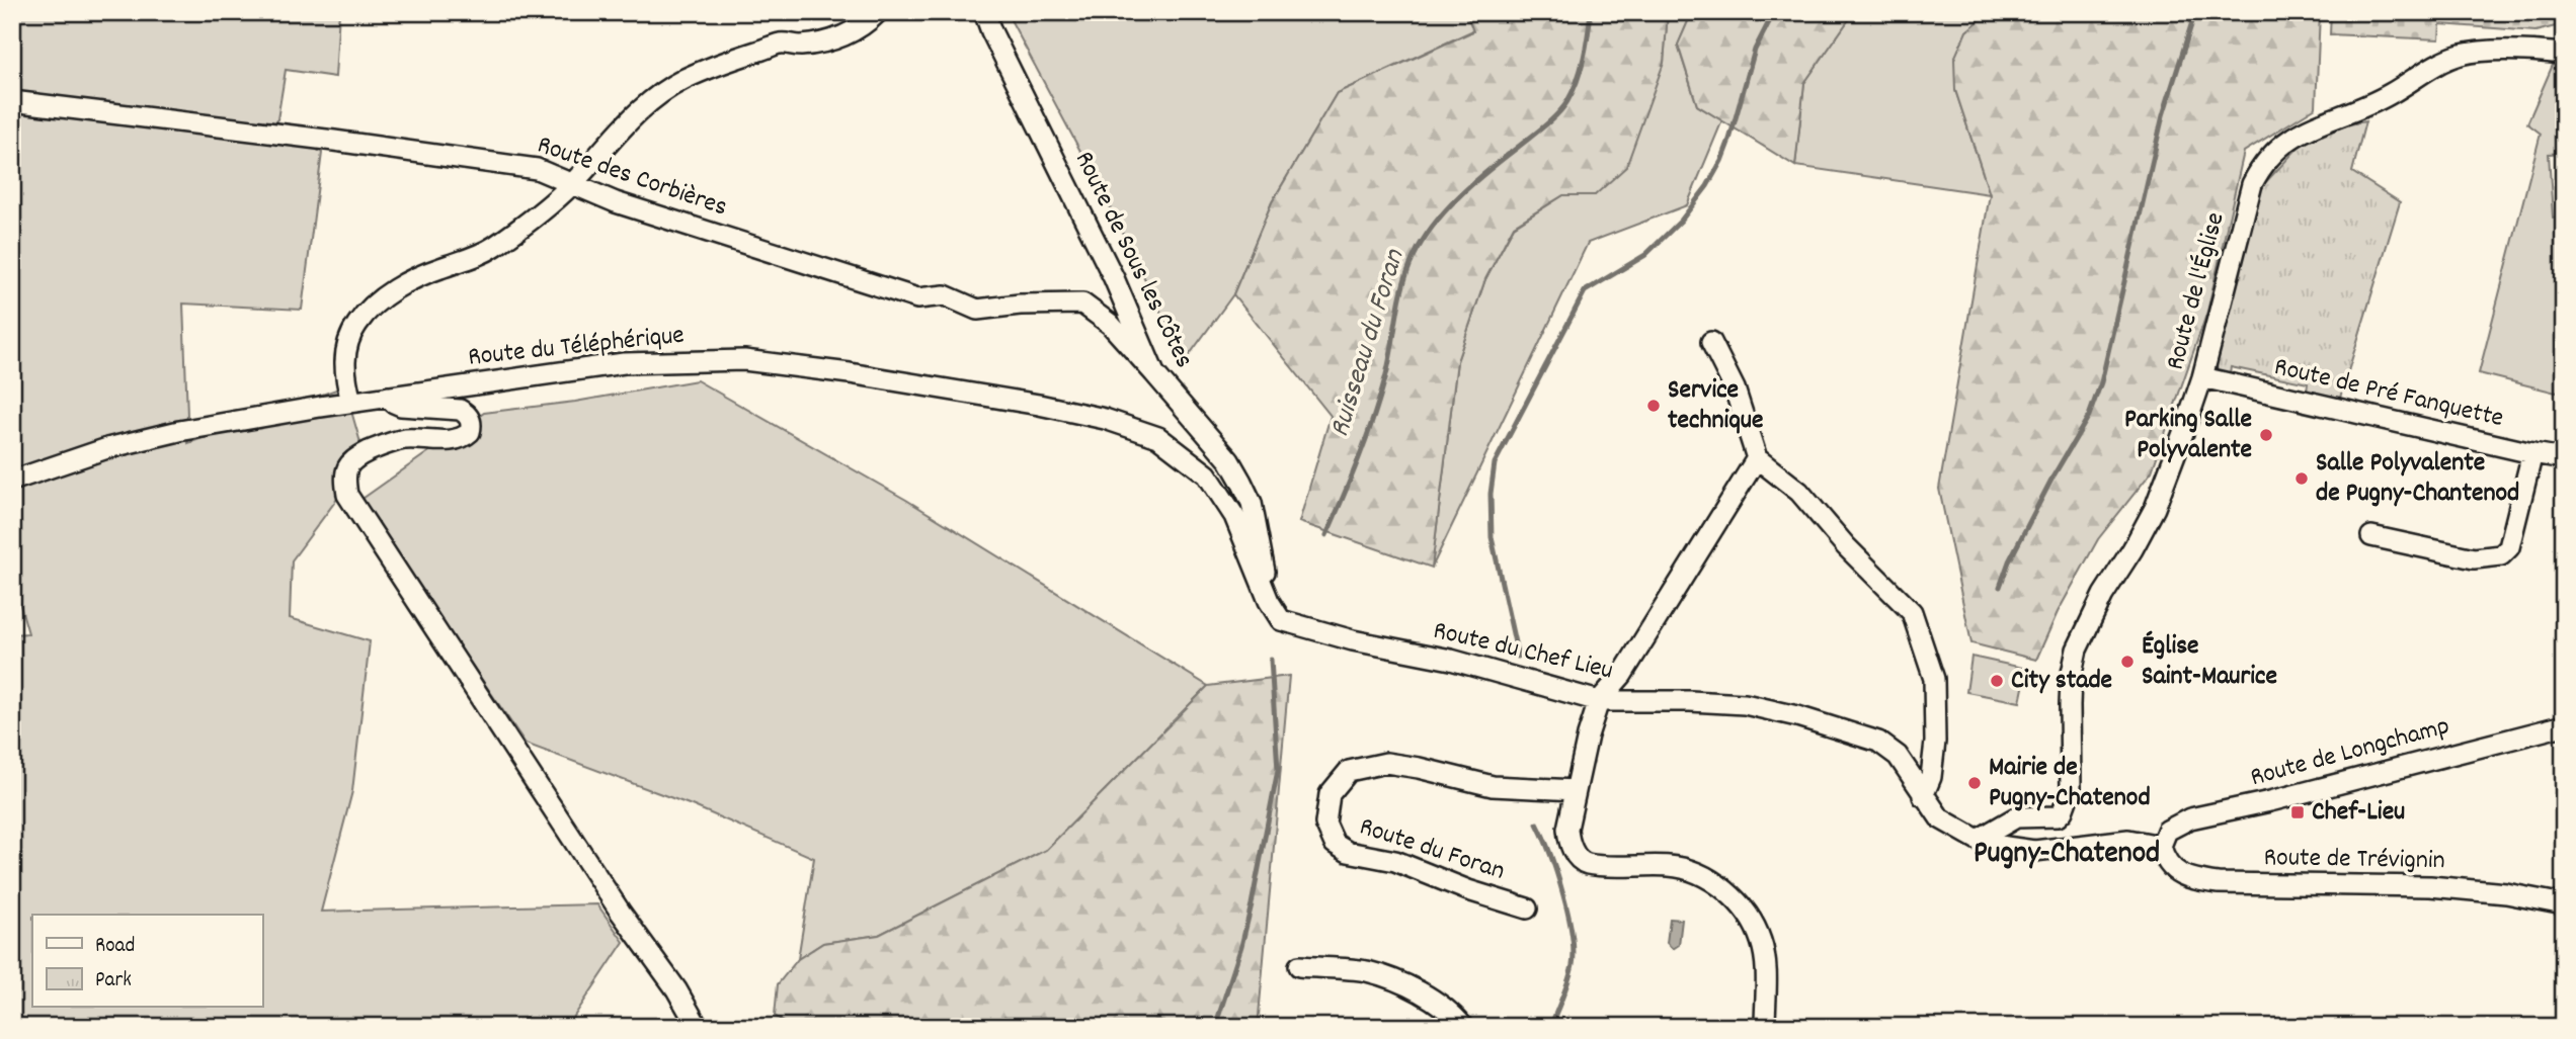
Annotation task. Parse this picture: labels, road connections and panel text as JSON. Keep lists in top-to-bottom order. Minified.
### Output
{"streets":{"street":["Route des Corbières","Route de Sous les Côtes","Route de l'Église","Route du Téléphérique","Route de Pré Fanquette","Route du Chef Lieu","Route de Longchamp","Route du Foran","Route de Trévignin"]},"crossings":[["Route des Corbières","Route de Sous les Côtes"],["Route de Sous les Côtes","Route du Téléphérique"],["Route de Sous les Côtes","Route du Chef Lieu"],["Route de l'Église","Route de Pré Fanquette"],["Route du Téléphérique","Route du Chef Lieu"],["Route de Longchamp","Route de Trévignin"]],"districts":["Pugny-Chatenod"],"water":["Ruisseau du Foran"],"places":{"other":["Service technique","Parking Salle Polyvalente","Salle Polyvalente de Pugny-Chantenod","Église Saint-Maurice","City stade","Mairie de Pugny-Chatenod"],"transit":["Chef-Lieu"]},"legend":["Road","Park"]}
